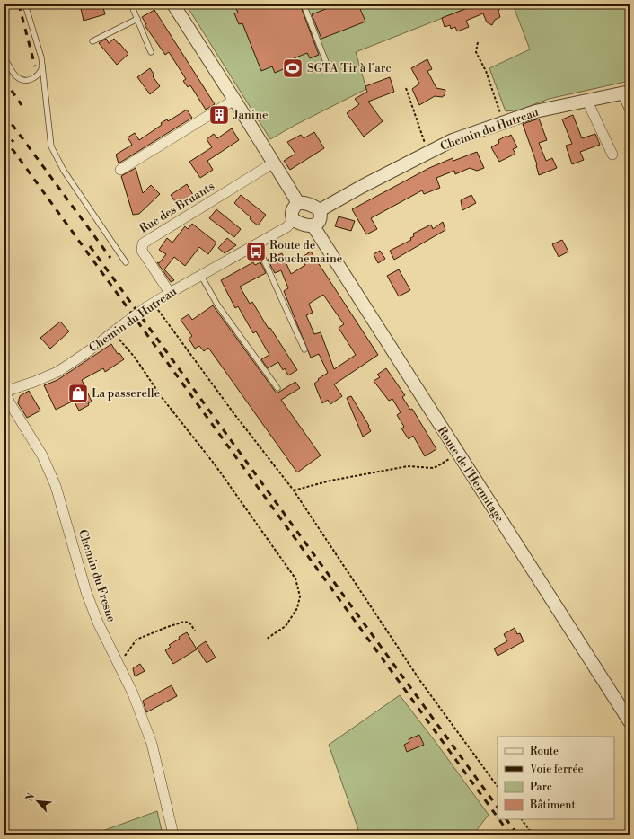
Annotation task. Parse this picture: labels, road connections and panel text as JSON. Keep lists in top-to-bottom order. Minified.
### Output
{"streets":{"street":["Chemin du Hutreau","Rue des Bruants","Route de l'Hermitage","Chemin du Fresne"]},"crossings":[["Chemin du Hutreau","Rue des Bruants"],["Chemin du Hutreau","Route de l'Hermitage"],["Chemin du Hutreau","Chemin du Fresne"]],"places":{"sports":["SGTA Tir à l’arc"],"building":["Janine"],"bus stop":["Route de Bouchemaine"],"shop":["La passerelle"]},"legend":["Route","Voie ferrée","Parc","Bâtiment"],"north":"top left"}
